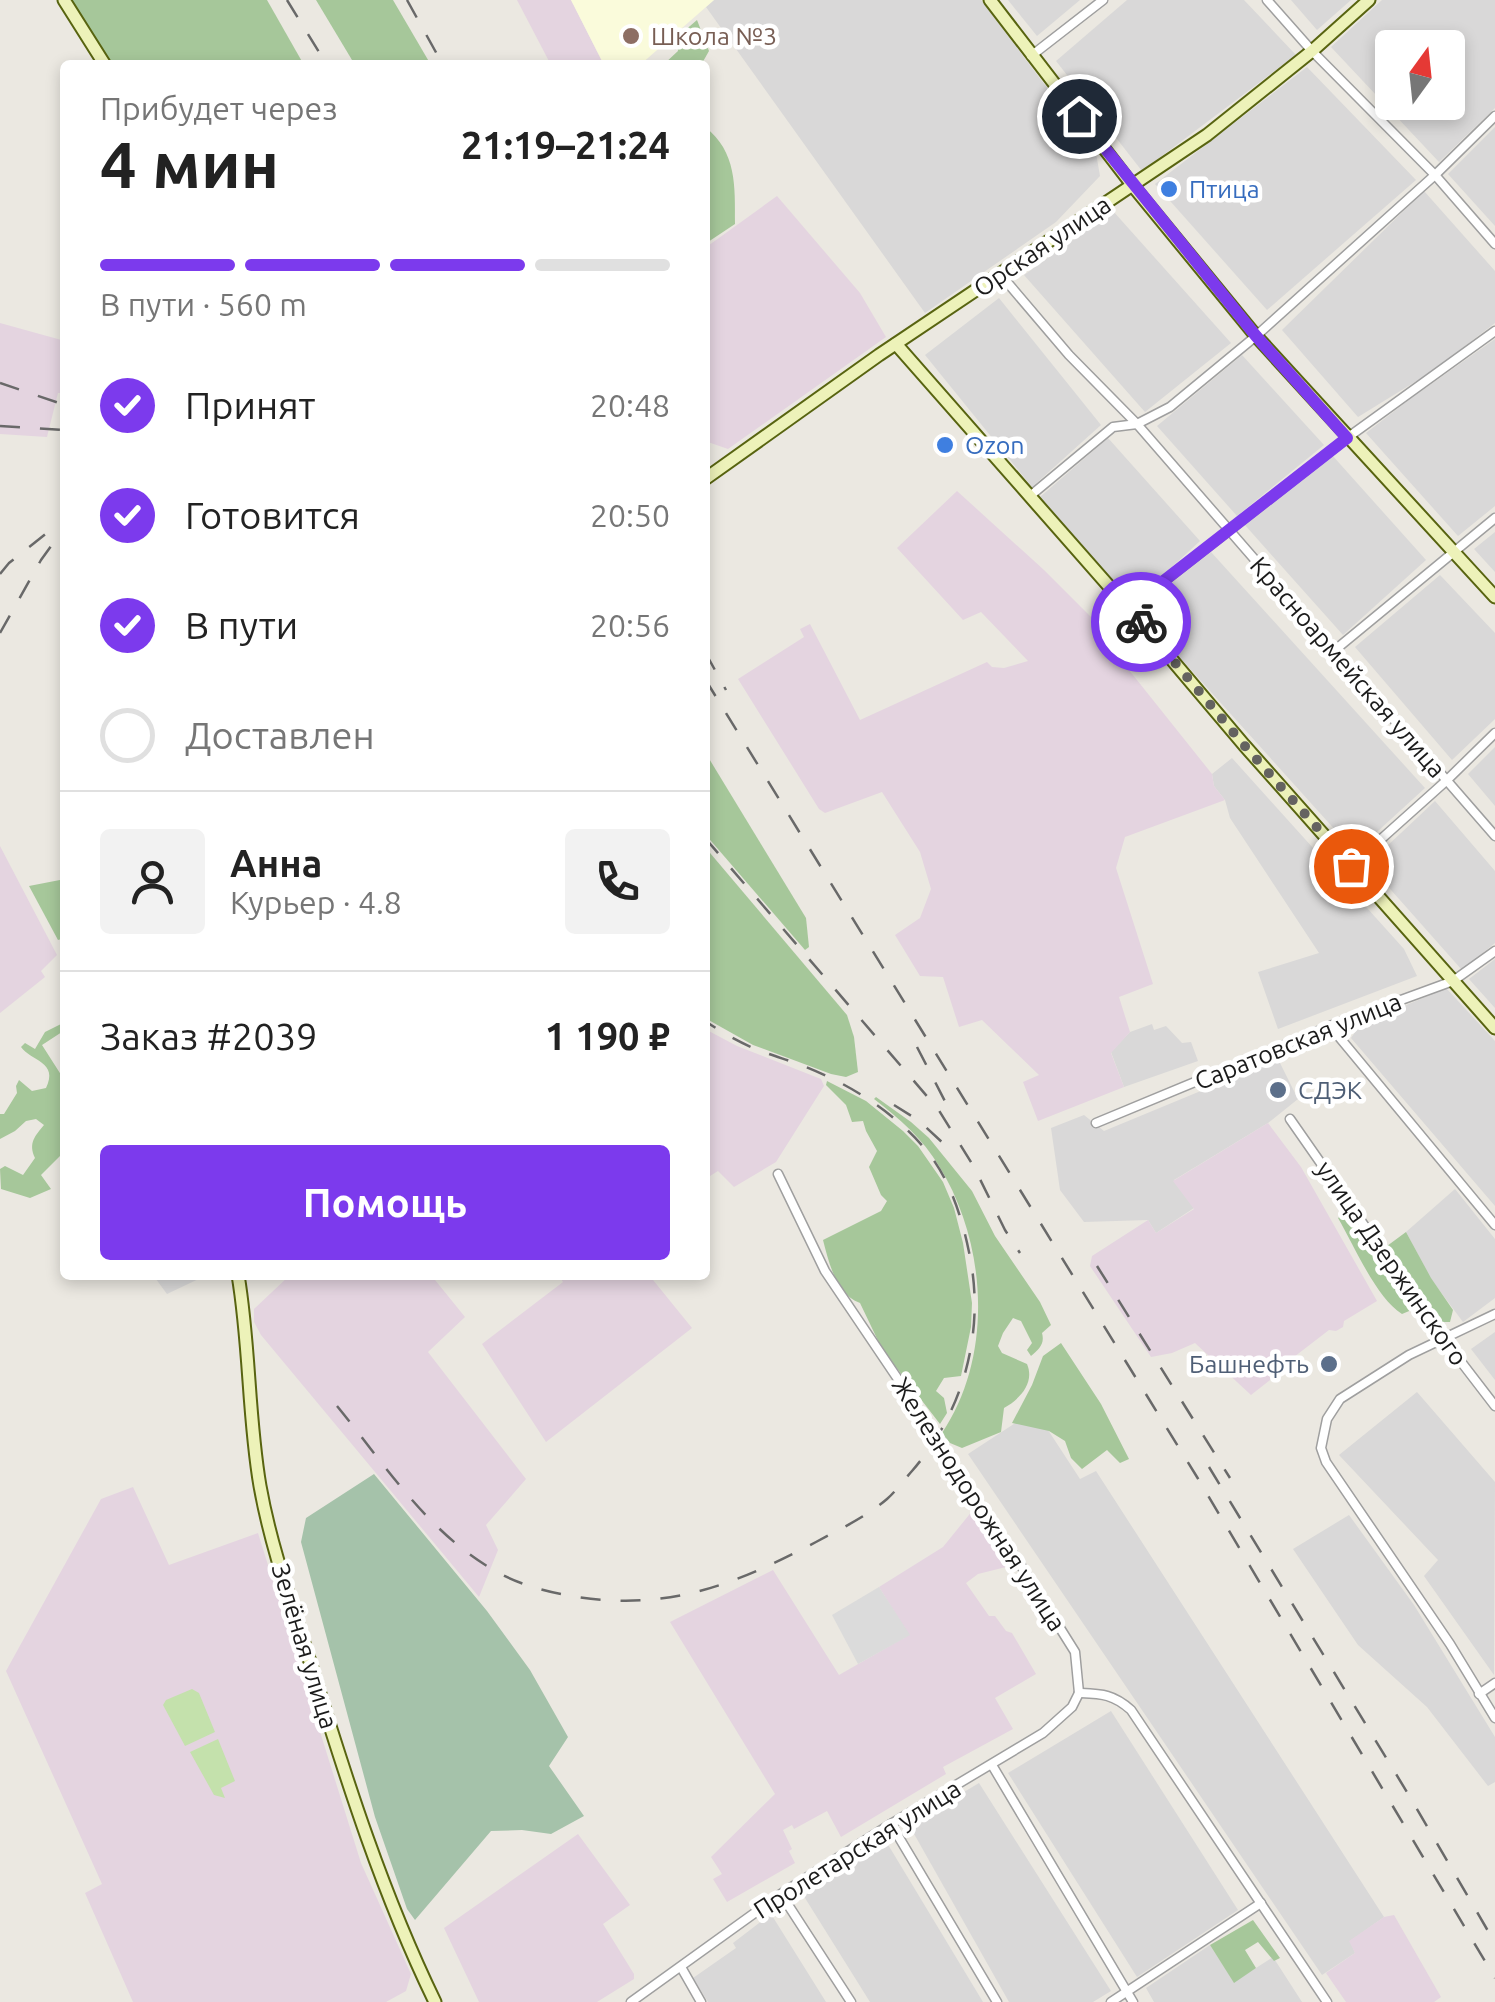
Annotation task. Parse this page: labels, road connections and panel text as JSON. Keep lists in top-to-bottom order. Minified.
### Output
{"streets":{"street":["Орская улица","Красноармейская улица","Саратовская улица","улица Дзержинского","Железнодорожная улица","Зелёная улица","Пролетарская улица"]},"crossings":[["Орская улица","Красноармейская улица"],["Железнодорожная улица","Пролетарская улица"]],"places":["Школа №3","Птица","Ozon","СДЭК","Башнефть"],"north":"top","page":{"heading":["4 мин","Прибудет через","21:19–21:24"],"panel":["Анна","Курьер · 4.8","Заказ #2039","1 190 ₽"],"bar":"В пути · 560 m","list":[["Принят","20:48"],["Готовится","20:50"],["В пути","20:56"],"Доставлен"],"buttons":"Помощь"}}
